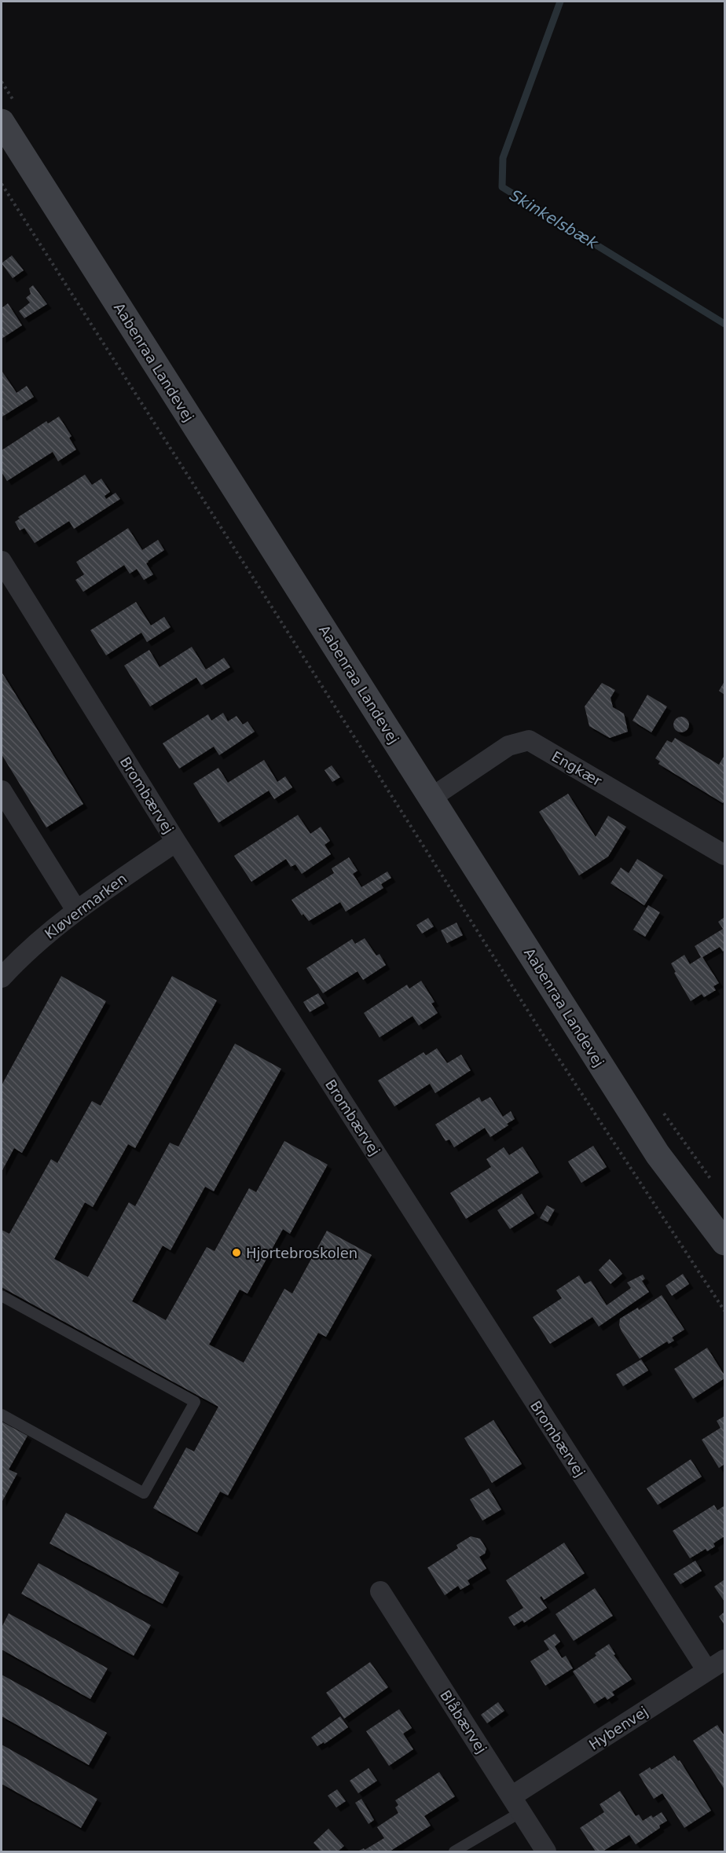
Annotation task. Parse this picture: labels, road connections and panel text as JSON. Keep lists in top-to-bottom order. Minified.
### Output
{"streets":{"main road":["Aabenraa Landevej"],"street":["Engkær","Brombærvej","Kløvermarken","Blåbærvej","Hybenvej"]},"crossings":[["Aabenraa Landevej","Engkær"],["Brombærvej","Kløvermarken"],["Brombærvej","Hybenvej"],["Blåbærvej","Hybenvej"]],"water":["Skinkelsbæk"],"places":["Hjortebroskolen"]}
